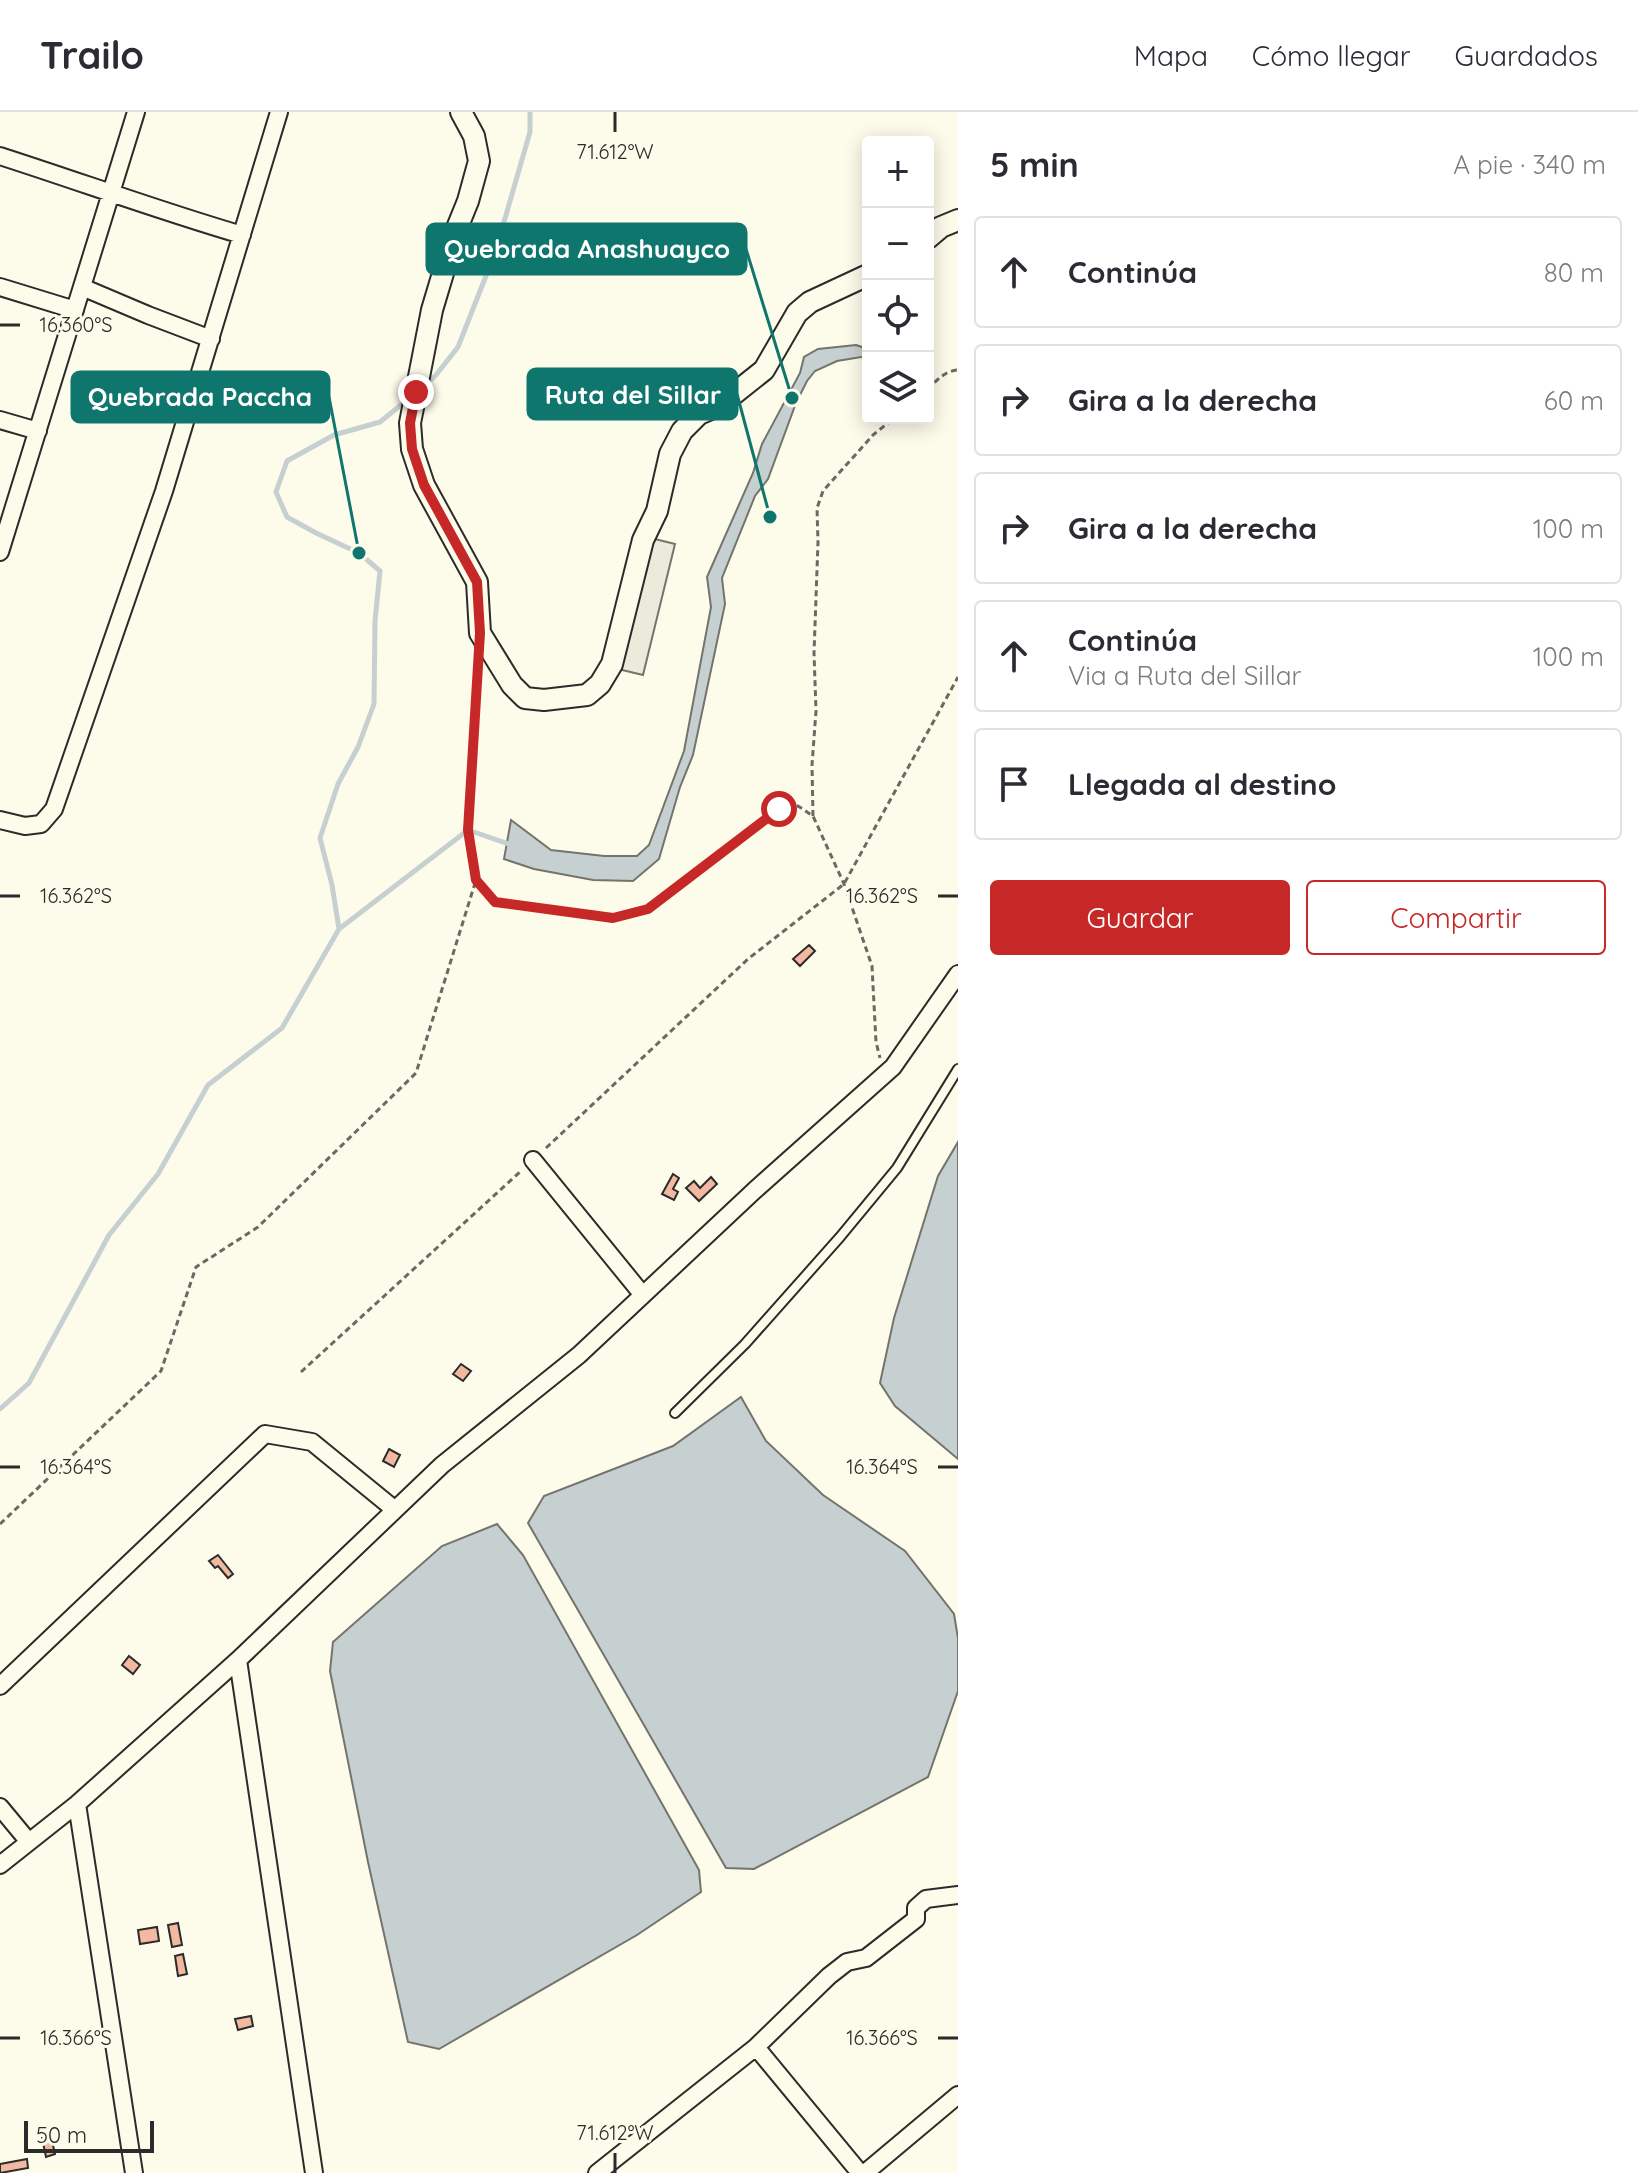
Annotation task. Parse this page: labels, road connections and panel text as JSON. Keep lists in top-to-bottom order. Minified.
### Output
{"places":["Quebrada Anashuayco","Ruta del Sillar","Quebrada Paccha"],"scale_bar":"50 m","page":{"header":"Trailo","nav":["Mapa","Cómo llegar","Guardados"],"heading":["5 min","A pie · 340 m"],"map_buttons":["+","−"],"list":[["Continúa","80 m"],["Gira a la derecha","60 m"],["Gira a la derecha","100 m"],["Continúa","Via a Ruta del Sillar","100 m"],"Llegada al destino"],"buttons":["Guardar","Compartir"],"scale":"50 m"},"coordinates":["71.612°W","16.360°S","16.362°S","16.364°S","16.366°S"]}
